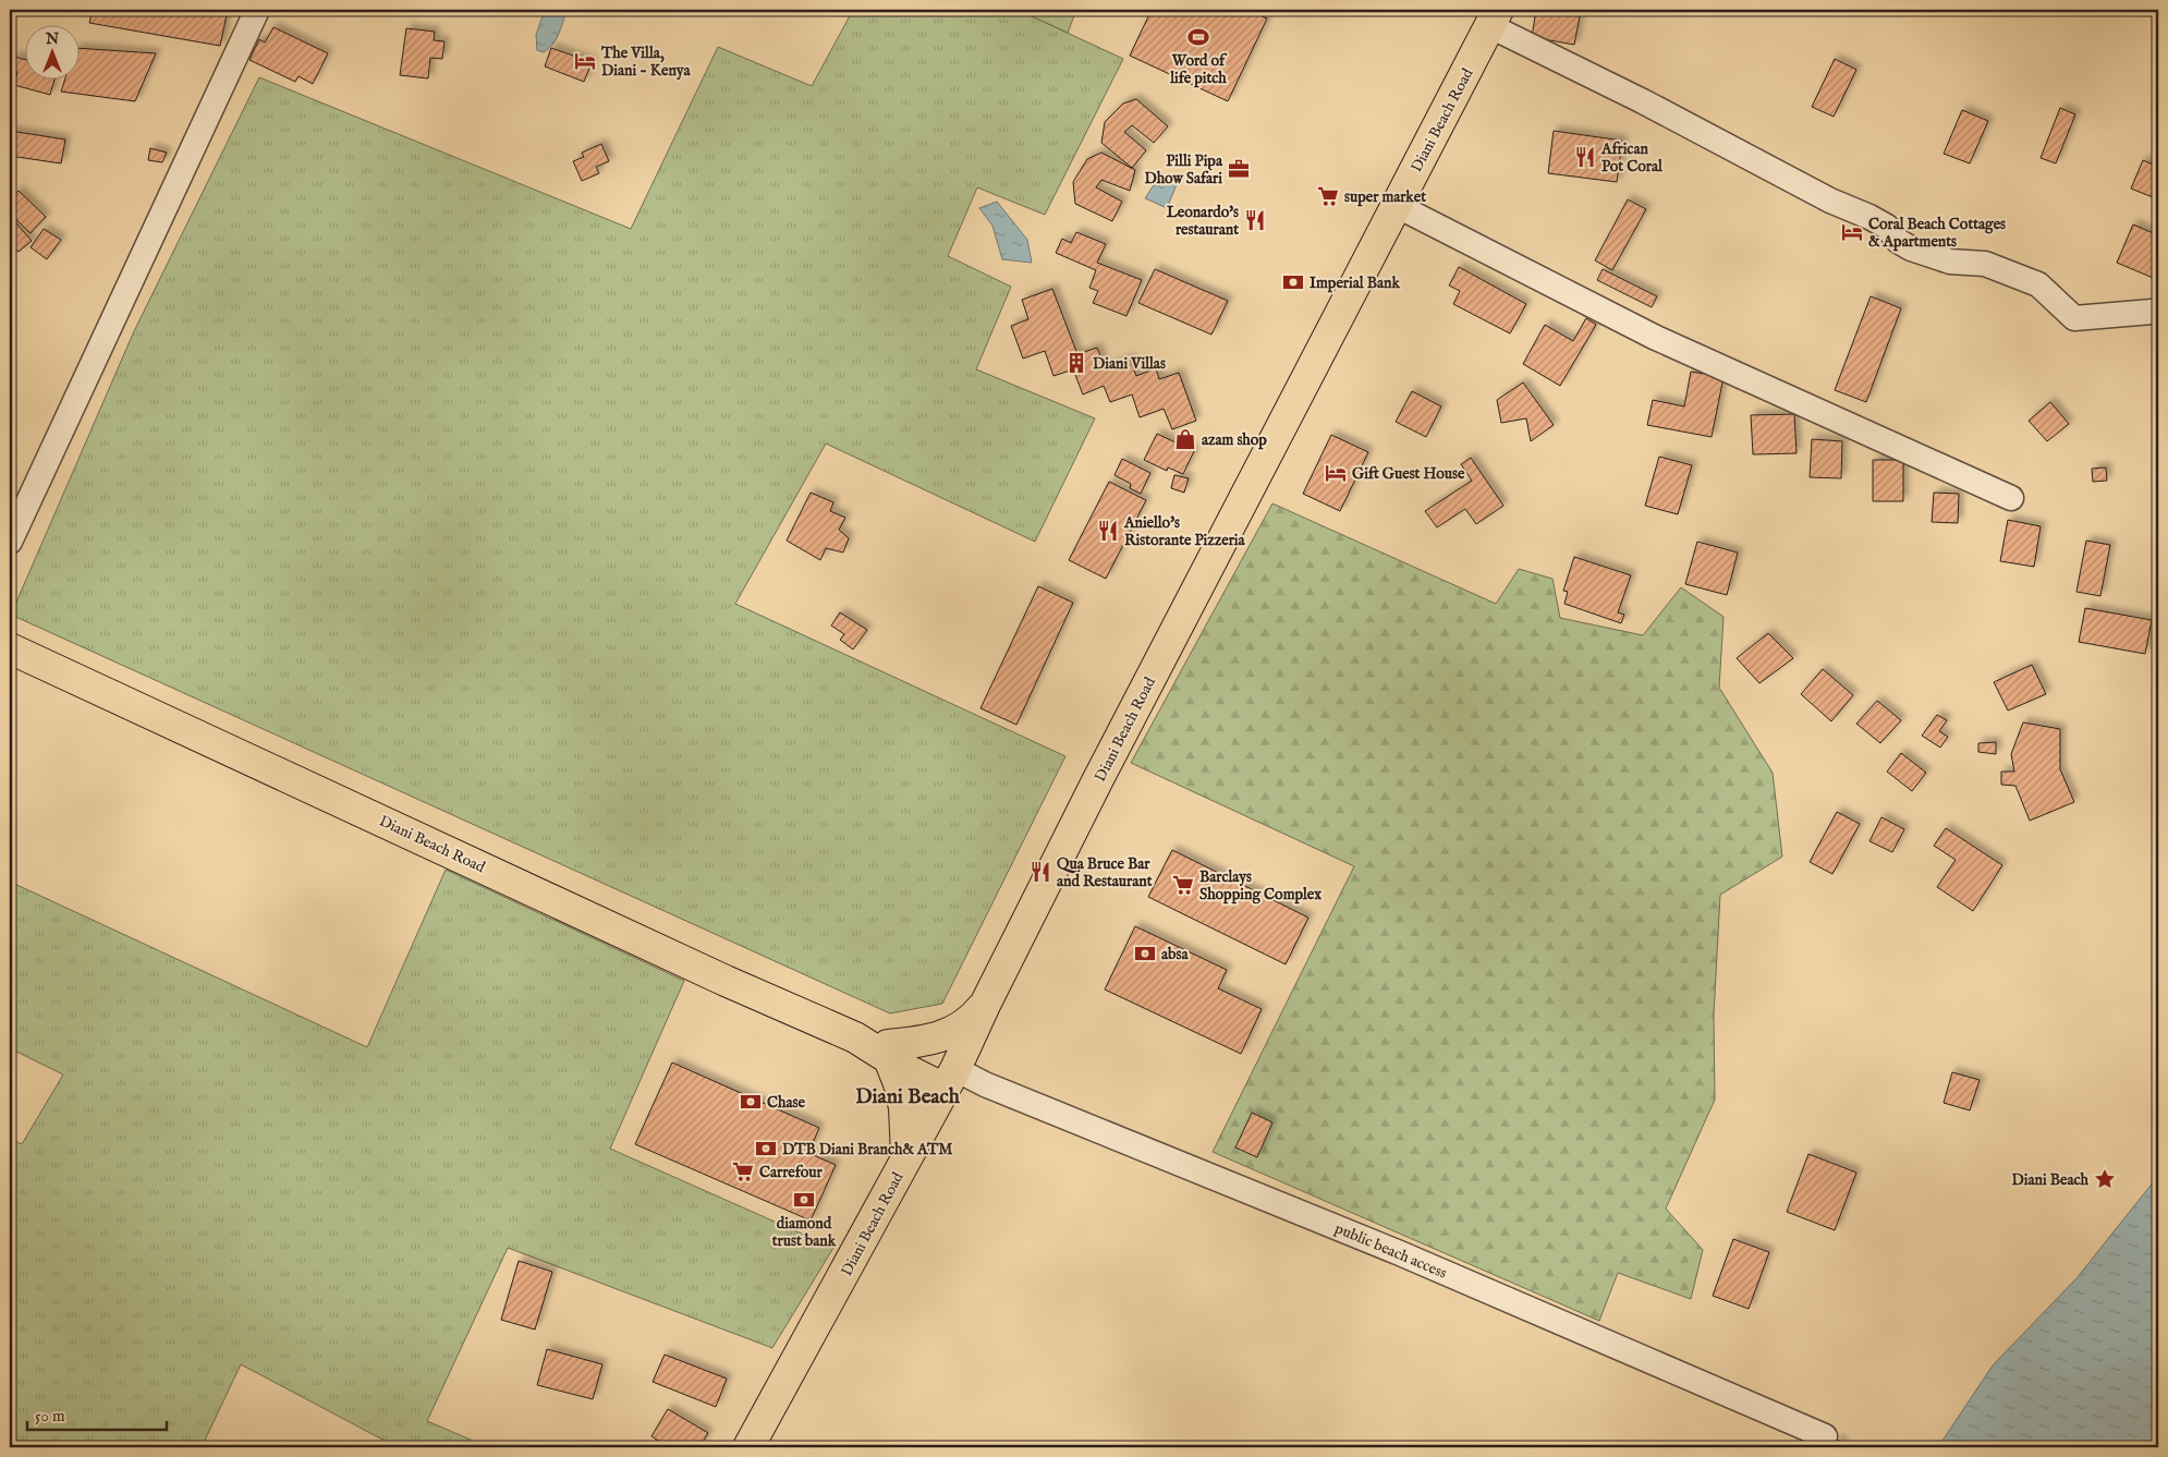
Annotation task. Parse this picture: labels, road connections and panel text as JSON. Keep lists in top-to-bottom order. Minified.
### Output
{"streets":{"main road":["Diani Beach Road"],"street":["public beach access"]},"crossings":[["Diani Beach Road","public beach access"]],"districts":["Diani Beach"],"places":{"sports":["Word of life pitch"],"hotel":["The Villa, Diani - Kenya","Coral Beach Cottages & Apartments","Gift Guest House"],"restaurant":["African Pot Coral","Leonardo's restaurant","Aniello's Ristorante Pizzeria","Qua Bruce Bar and Restaurant"],"office":["Pilli Pipa Dhow Safari"],"supermarket":["super market","Barclays Shopping Complex","Carrefour"],"bank":["Imperial Bank","absa","Chase","DTB Diani Branch& ATM","diamond trust bank"],"building":["Diani Villas"],"shop":["azam shop"],"place":["Diani Beach"]},"scale_bar":"50 m","north":"top"}
